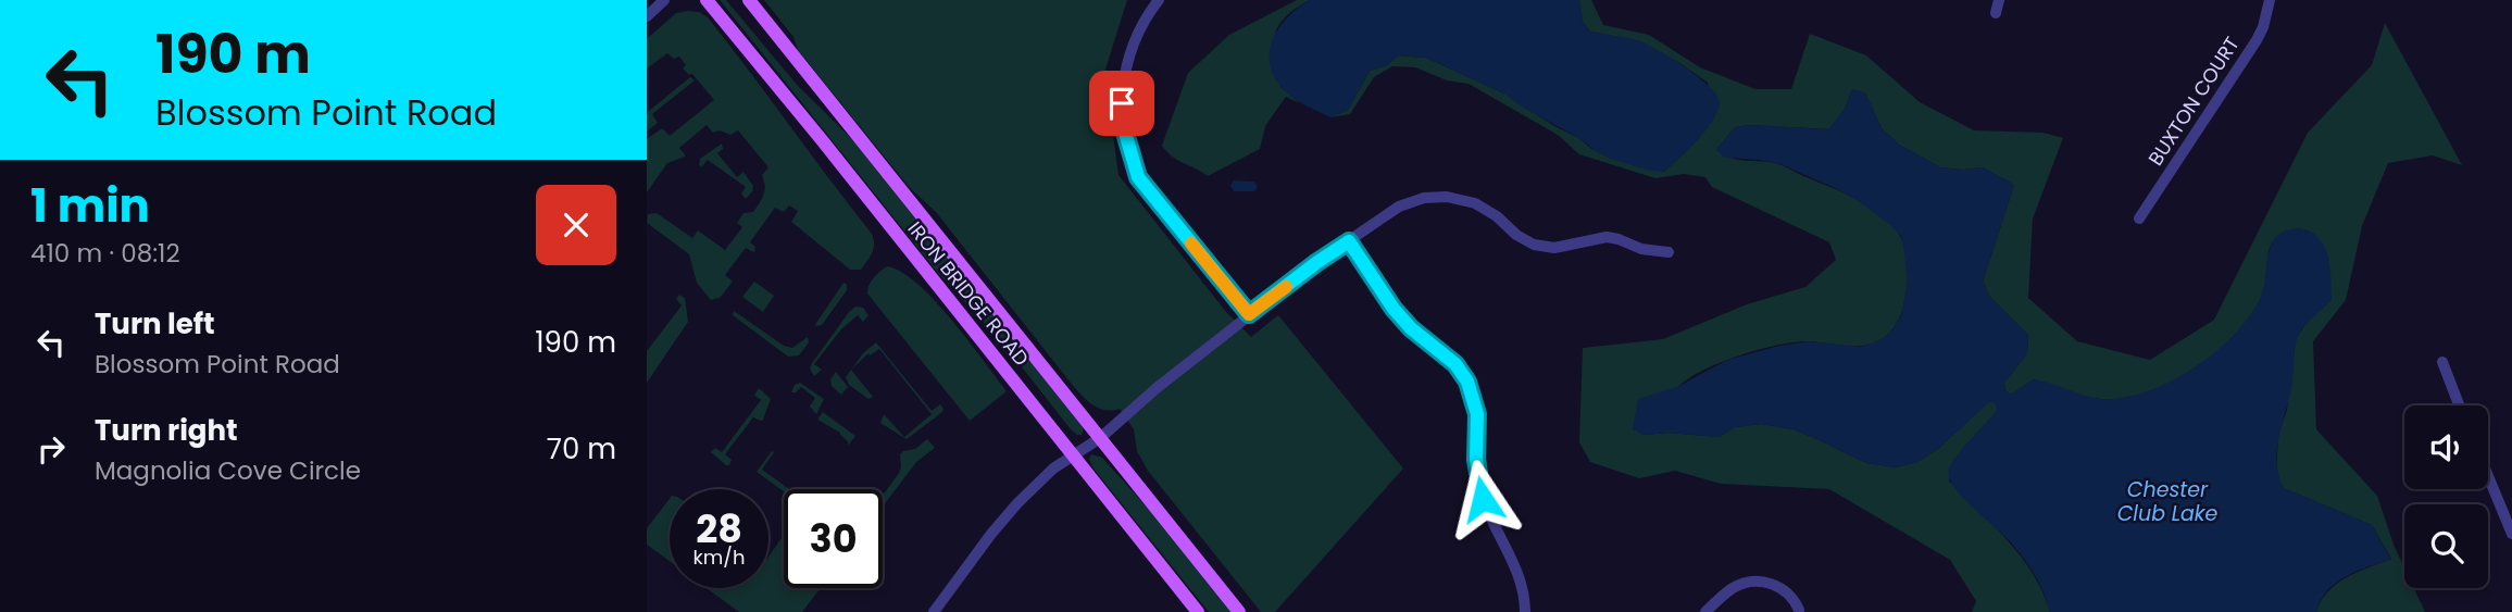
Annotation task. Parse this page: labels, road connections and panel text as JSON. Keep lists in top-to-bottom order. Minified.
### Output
{"streets":{"main road":["IRON BRIDGE ROAD"],"street":["BUXTON COURT"]},"water":["Chester Club Lake"],"page":{"turn":["190 m","Blossom Point Road"],"heading":["1 min","410 m · 08:12"],"list":[{"name":"Turn left","note":"Blossom Point Road","value":"190 m"},{"name":"Turn right","note":"Magnolia Cove Circle","value":"70 m"}],"speed":"28 km/h","limit":"30"}}
